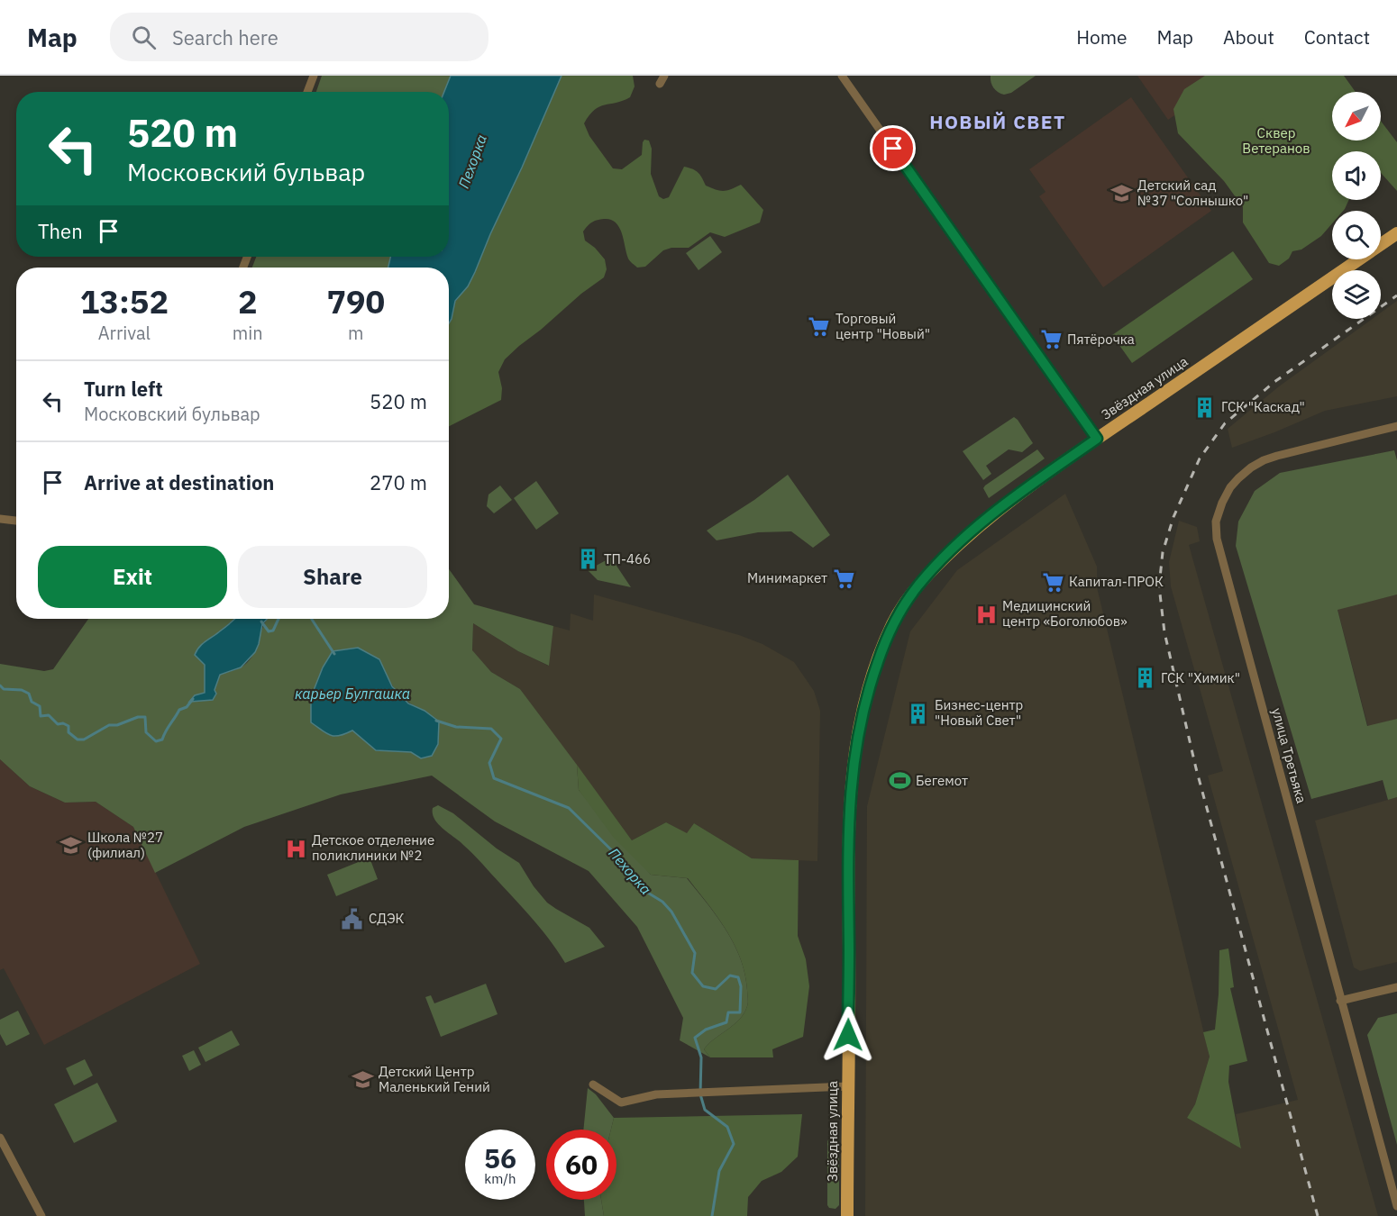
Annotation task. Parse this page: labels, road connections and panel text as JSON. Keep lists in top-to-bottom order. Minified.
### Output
{"streets":{"main road":["Звёздная улица"],"street":["улица Третьяка"]},"districts":["НОВЫЙ СВЕТ"],"water":["Пехорка","карьер Булгашка"],"parks":["Сквер Ветеранов"],"places":{"school or university":["Детский сад №37 \"Солнышко\"","Школа №27 (филиал)","Детский Центр Маленький Гений"],"supermarket":["Торговый центр \"Новый\"","Пятёрочка","Минимаркет","Капитал-ПРОК"],"building":["ГСК \"Каскад\"","ТП-466","ГСК \"Химик\"","Бизнес-центр \"Новый Свет\""],"hospital":["Медицинский центр «Боголюбов»","Детское отделение поликлиники №2"],"sports":["Бегемот"],"public building":["СДЭК"]},"north":"bottom left","page":{"header":"Map","search":"Search here","nav":["Home","Map","About","Contact"],"turn":["520 m","Московский бульвар"],"then":"Then","eta":["13:52","Arrival","2","min","790","m"],"list":[{"name":"Turn left","note":"Московский бульвар","value":"520 m"},{"name":"Arrive at destination","value":"270 m"}],"buttons":["Exit","Share"],"speed":"56 km/h","limit":"60"}}
